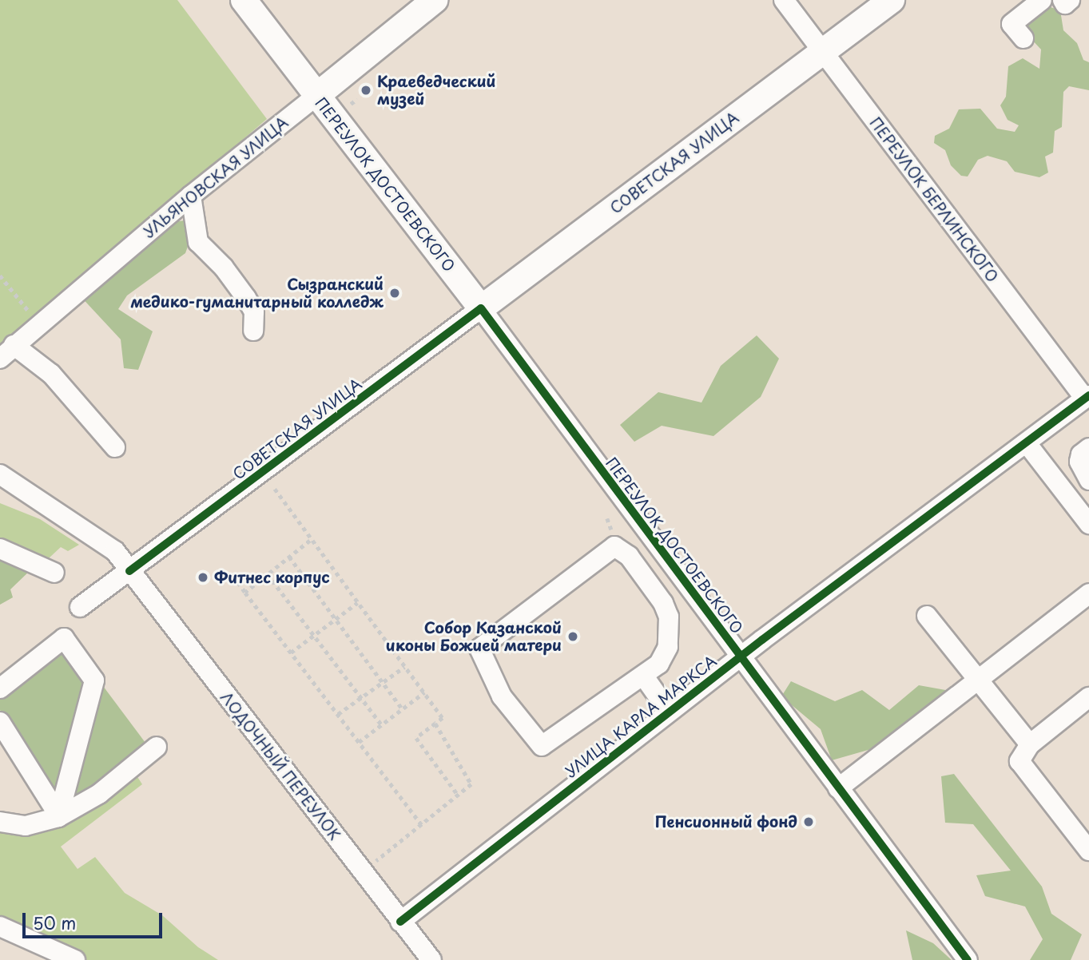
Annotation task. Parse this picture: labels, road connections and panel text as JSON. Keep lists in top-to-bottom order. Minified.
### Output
{"streets":{"main road":["СОВЕТСКАЯ УЛИЦА","УЛЬЯНОВСКАЯ УЛИЦА","ПЕРЕУЛОК ДОСТОЕВСКОГО"],"street":["ПЕРЕУЛОК БЕРЛИНСКОГО","УЛИЦА КАРЛА МАРКСА","ЛОДОЧНЫЙ ПЕРЕУЛОК"]},"crossings":[["СОВЕТСКАЯ УЛИЦА","ПЕРЕУЛОК ДОСТОЕВСКОГО"],["СОВЕТСКАЯ УЛИЦА","ПЕРЕУЛОК БЕРЛИНСКОГО"],["СОВЕТСКАЯ УЛИЦА","ЛОДОЧНЫЙ ПЕРЕУЛОК"],["УЛЬЯНОВСКАЯ УЛИЦА","ПЕРЕУЛОК ДОСТОЕВСКОГО"],["ПЕРЕУЛОК ДОСТОЕВСКОГО","УЛИЦА КАРЛА МАРКСА"],["ПЕРЕУЛОК БЕРЛИНСКОГО","УЛИЦА КАРЛА МАРКСА"],["УЛИЦА КАРЛА МАРКСА","ЛОДОЧНЫЙ ПЕРЕУЛОК"]],"places":["Краеведческий музей","Сызранский медико-гуманитарный колледж","Фитнес корпус","Собор Казанской иконы Божией матери","Пенсионный фонд"],"scale_bar":"50 m"}
